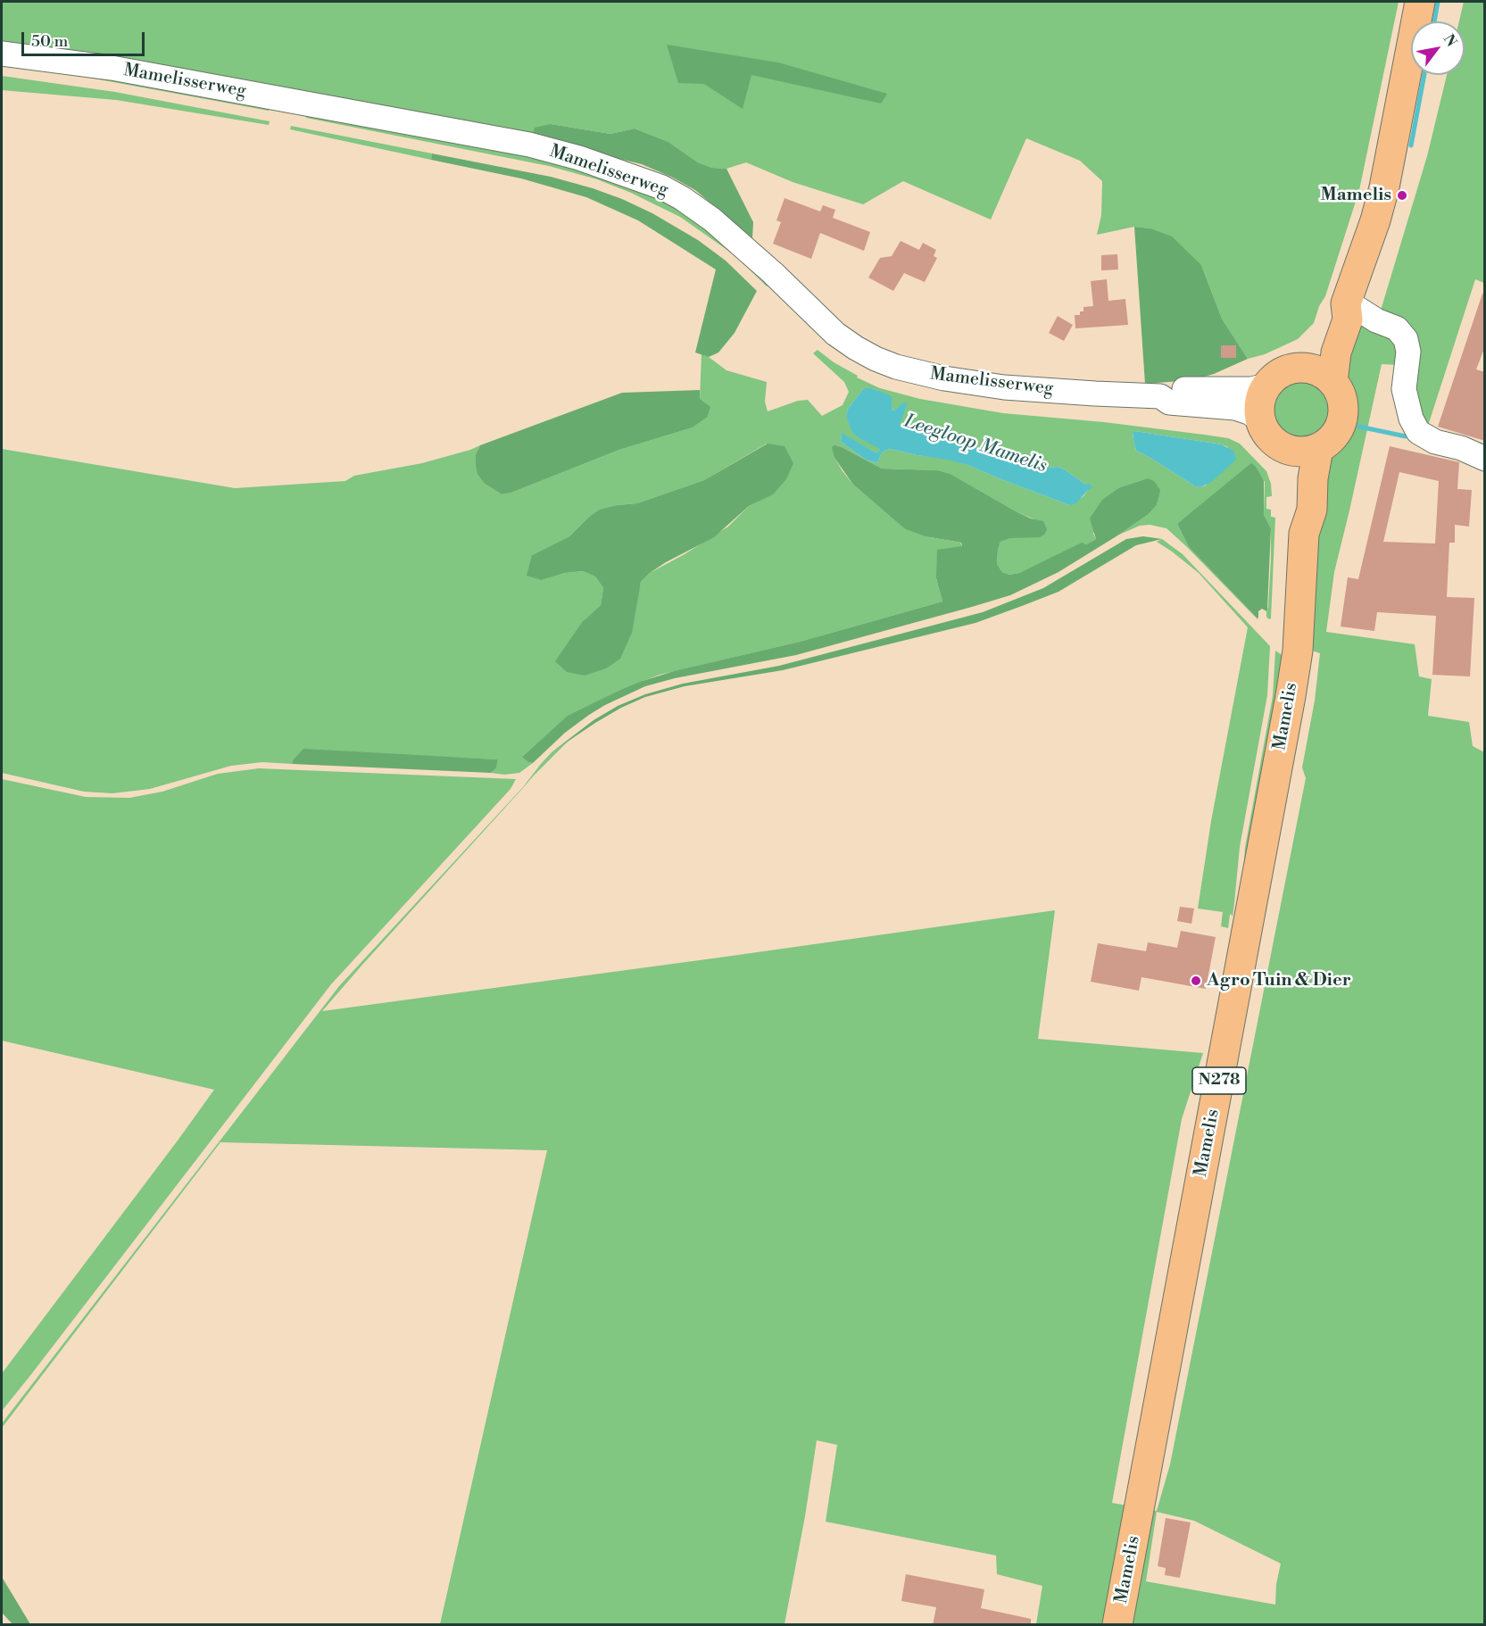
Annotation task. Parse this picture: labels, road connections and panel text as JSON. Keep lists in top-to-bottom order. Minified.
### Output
{"streets":{"main road":["Mamelis","N278"],"street":["Mamelisserweg"]},"crossings":[["Mamelisserweg","Mamelis"]],"water":["Leegloop Mamelis"],"places":["Mamelis","Agro Tuin & Dier"],"scale_bar":"50 m","north":"top right"}
